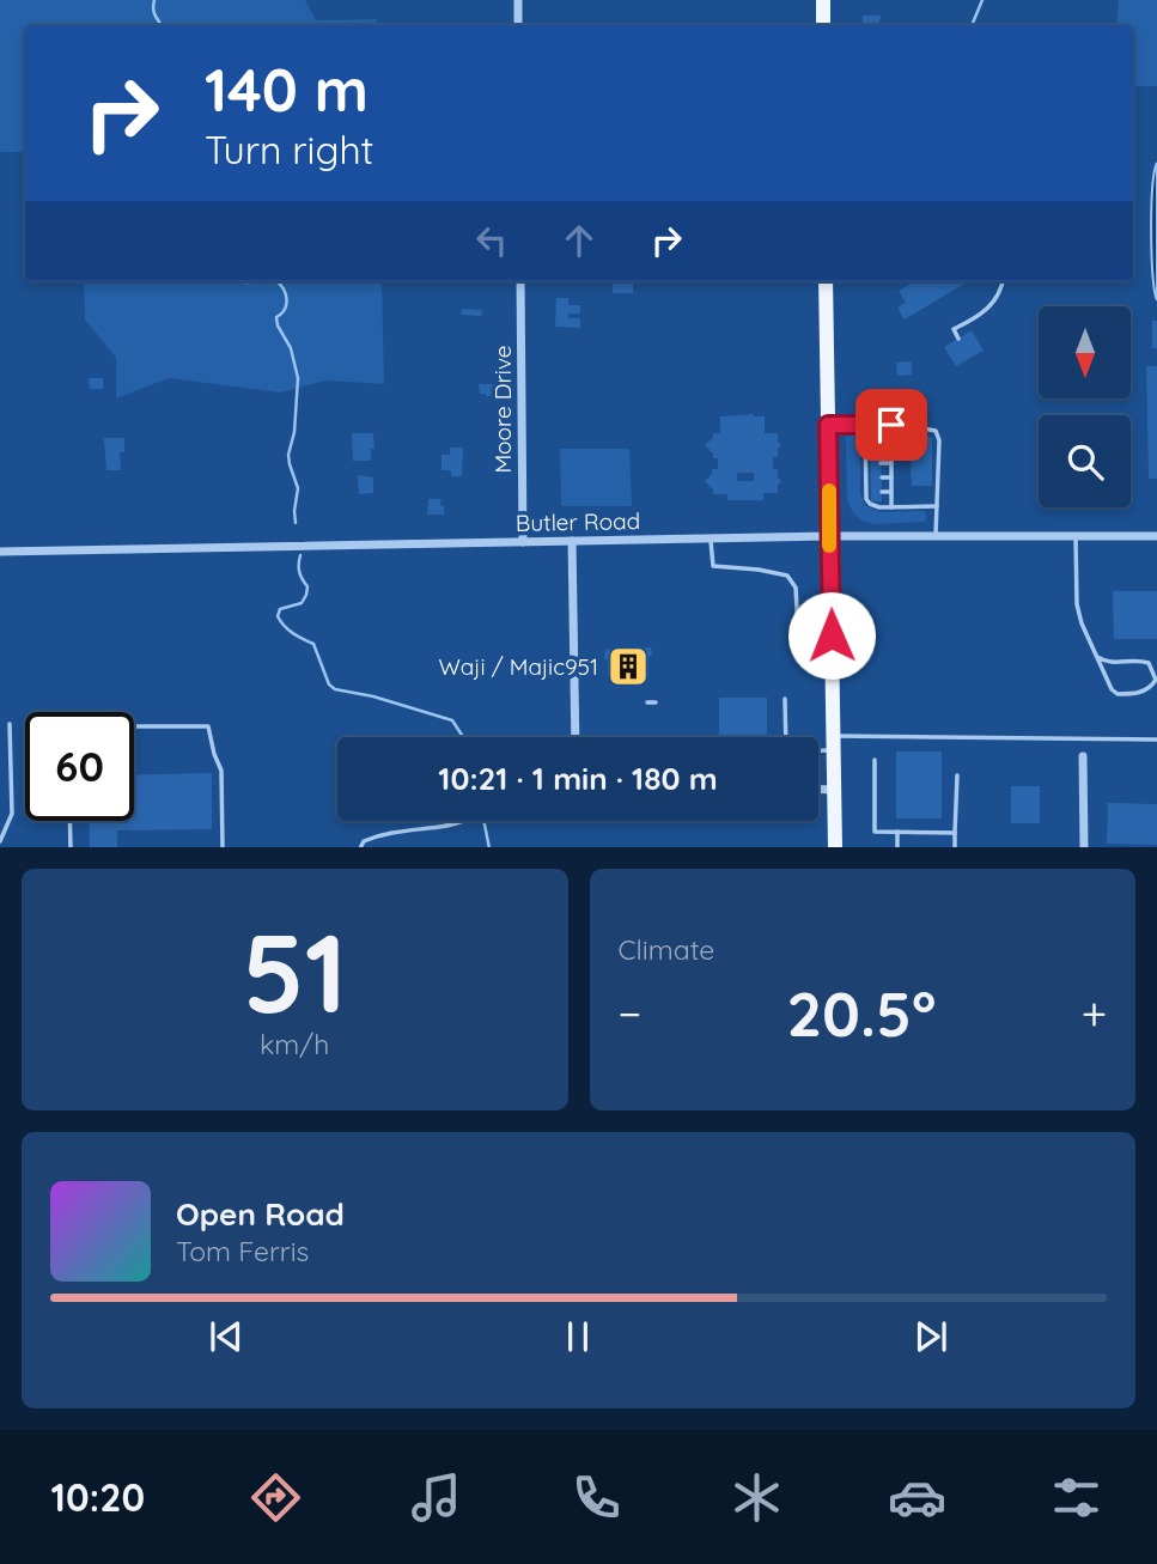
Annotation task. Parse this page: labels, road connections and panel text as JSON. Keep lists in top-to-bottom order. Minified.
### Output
{"streets":{"street":["Moore Drive","Butler Road"]},"crossings":[["Moore Drive","Butler Road"]],"places":{"building":["Waji / Majic951"]},"north":"bottom","page":{"turn":["140 m","Turn right"],"limit":"60","trip":"10:21 · 1 min · 180 m","tile":[["51","km/h"],"Climate"],"heat":["−","20.5°","+"],"song":["Open Road","Tom Ferris"],"tabs":"10:20"}}
